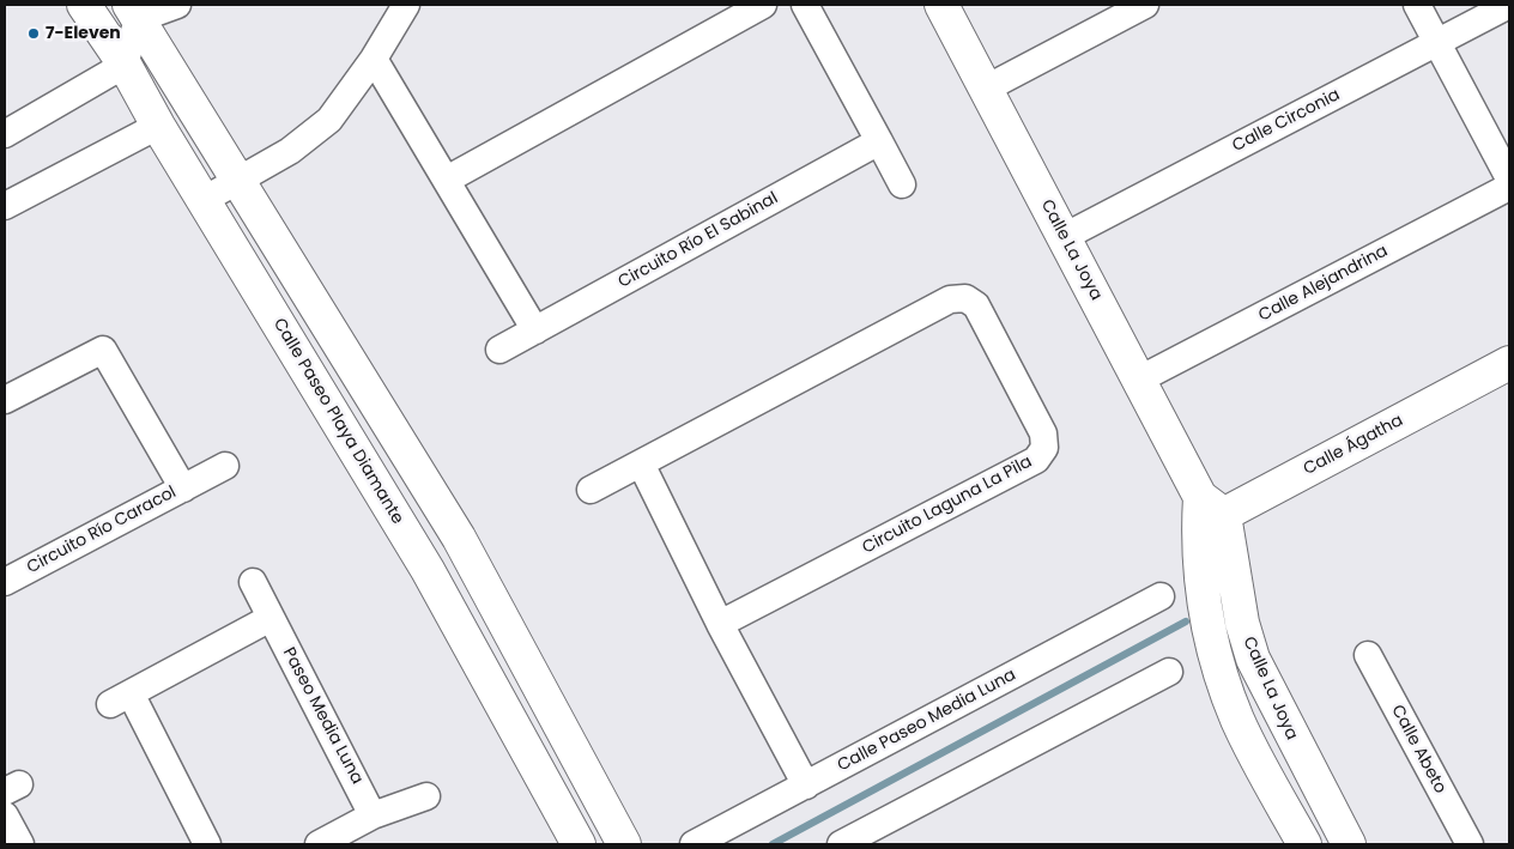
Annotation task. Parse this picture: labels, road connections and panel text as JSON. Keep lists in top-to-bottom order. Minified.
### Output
{"streets":{"street":["Calle Circonia","Circuito Río El Sabinal","Calle La Joya","Calle Alejandrina","Calle Paseo Playa Diamante","Calle Ágatha","Circuito Laguna La Pila","Circuito Río Caracol","Paseo Media Luna","Calle Paseo Media Luna","Calle Abeto"]},"crossings":[["Calle Circonia","Calle La Joya"],["Calle La Joya","Calle Alejandrina"],["Calle La Joya","Calle Ágatha"]],"places":["7-Eleven"]}
